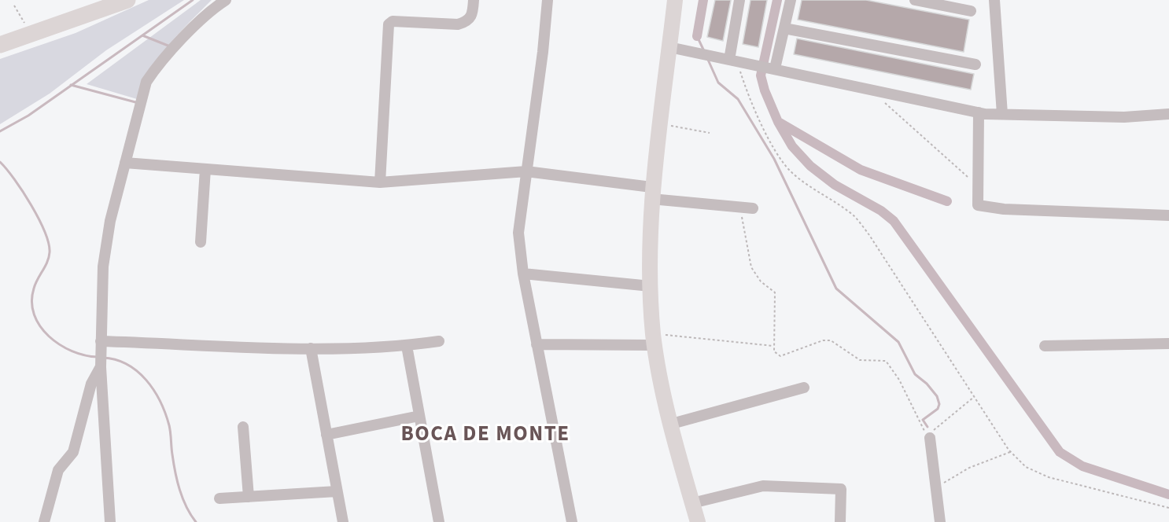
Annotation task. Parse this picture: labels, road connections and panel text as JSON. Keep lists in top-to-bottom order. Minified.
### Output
{"districts":["BOCA DE MONTE"]}
